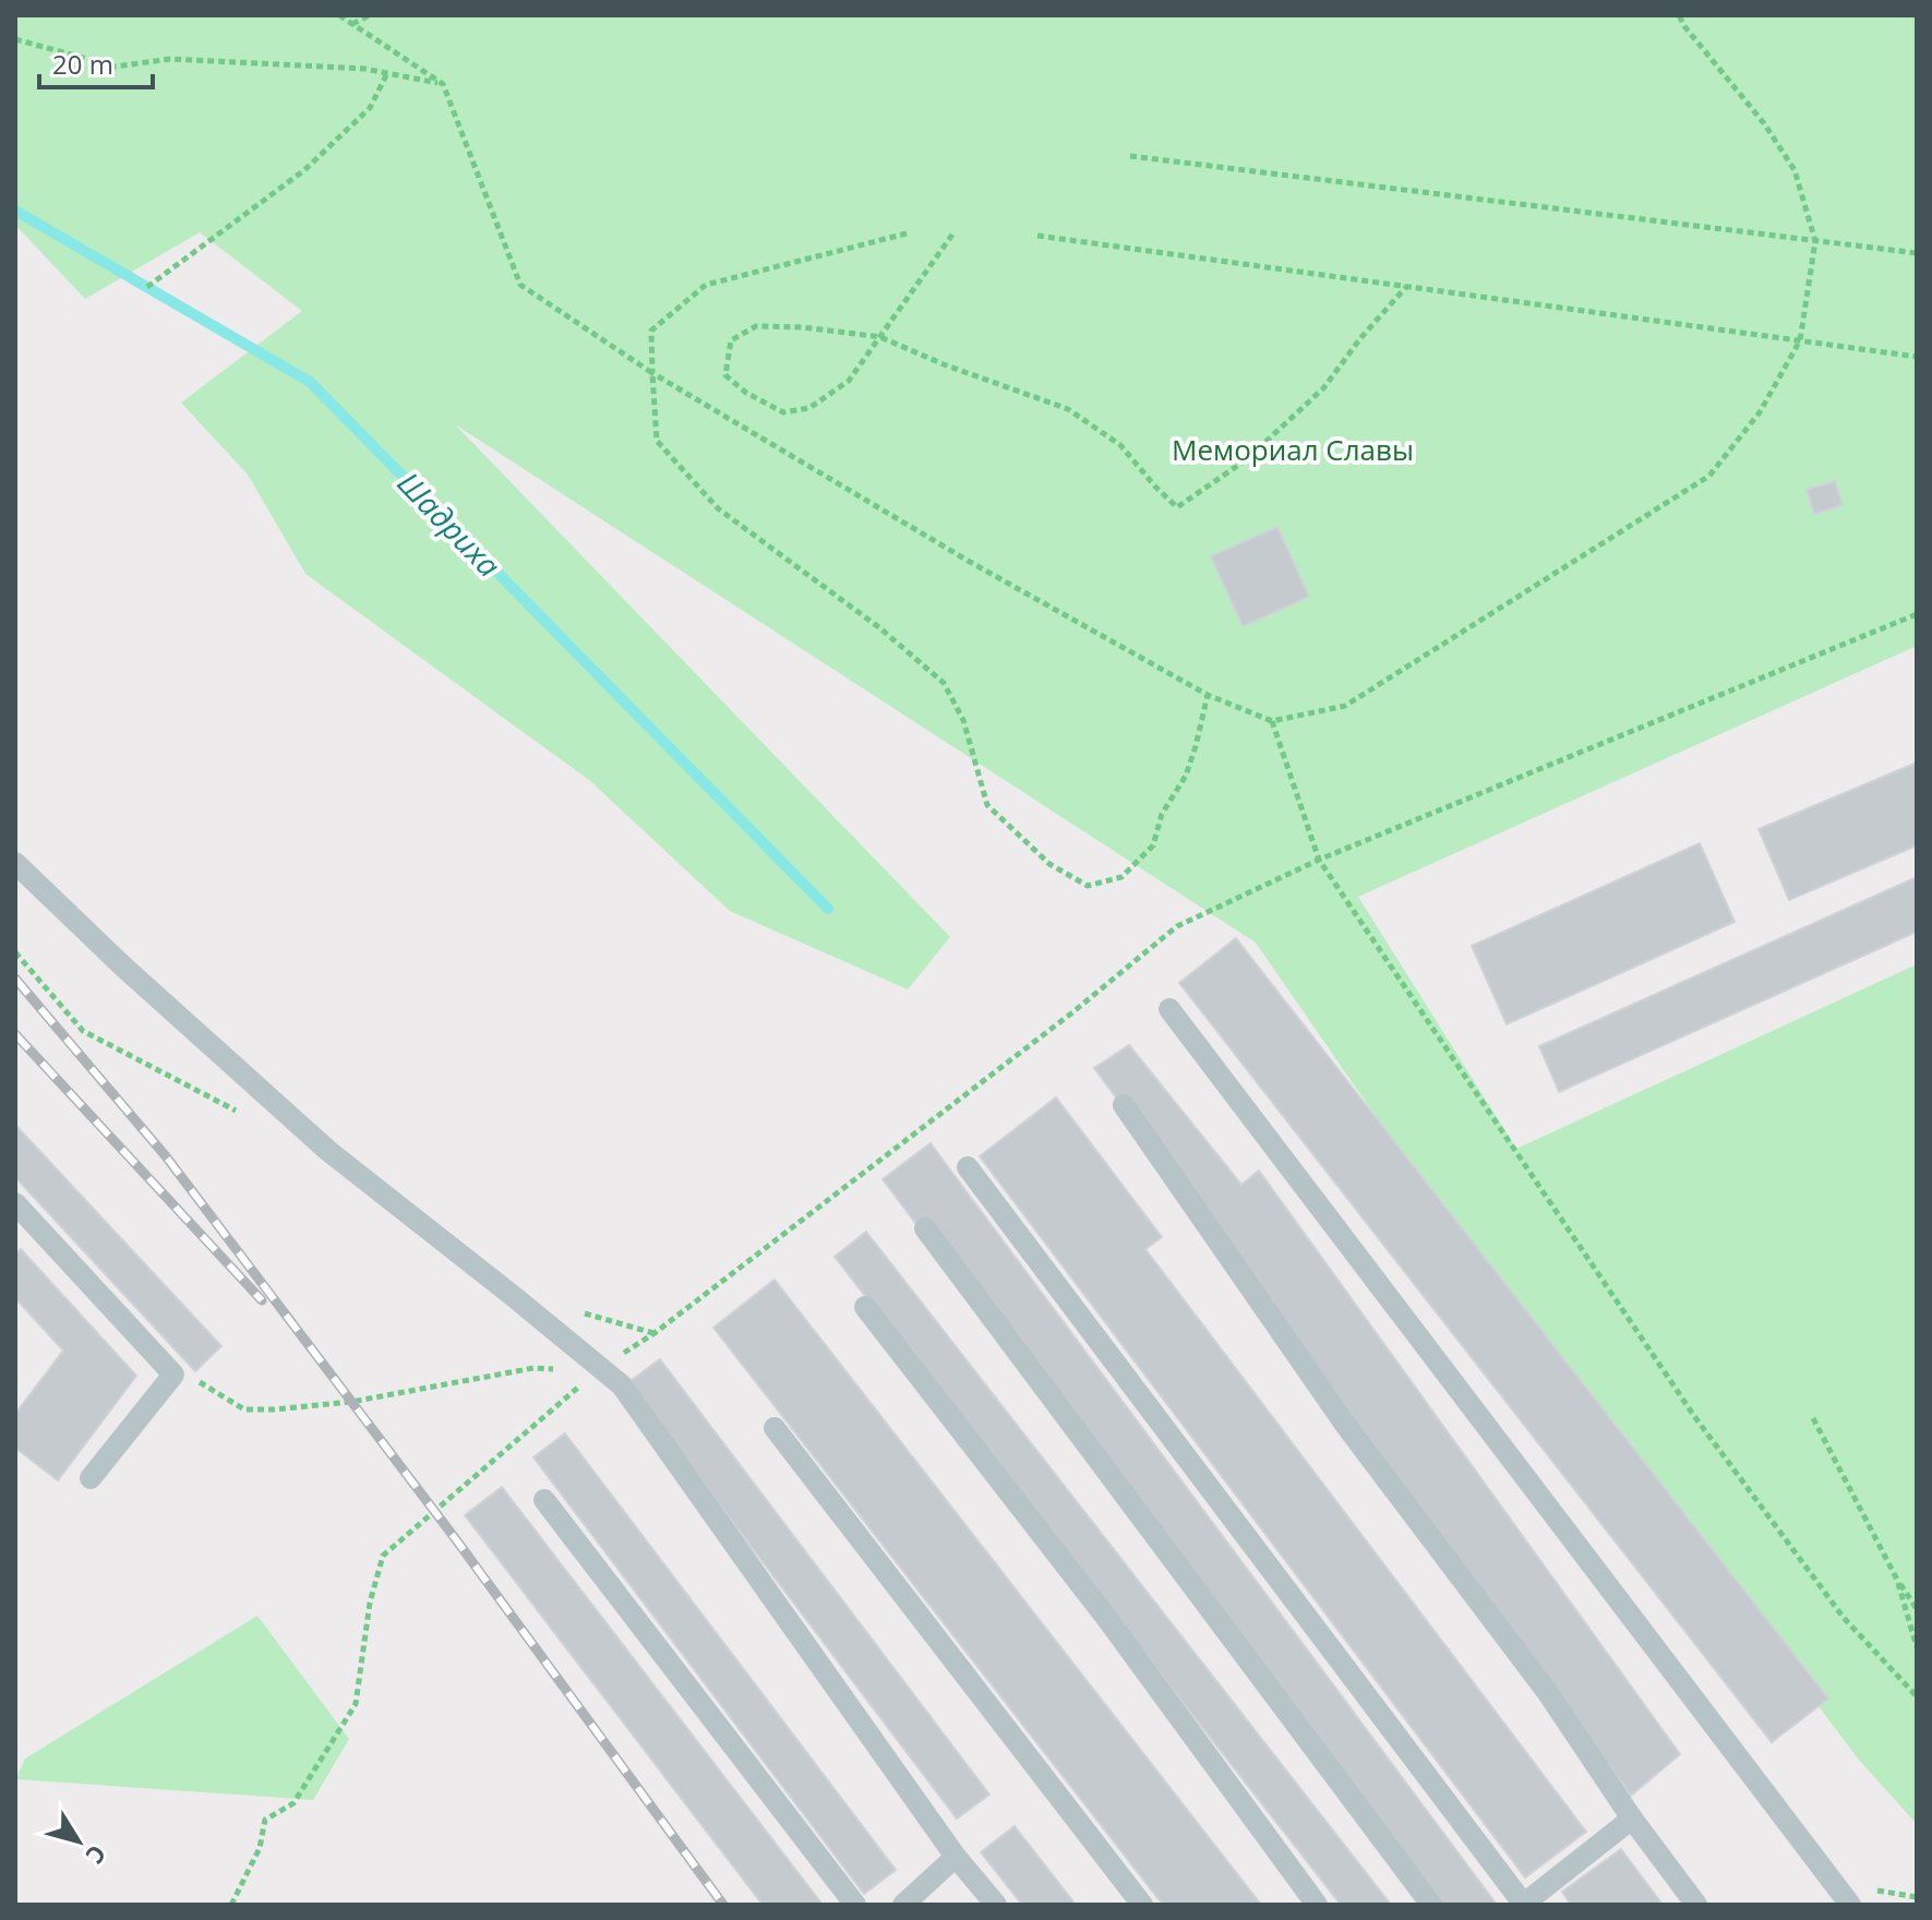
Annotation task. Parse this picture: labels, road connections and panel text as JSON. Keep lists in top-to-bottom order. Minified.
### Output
{"water":["Шадриха"],"parks":["Мемориал Славы"],"scale_bar":"20 m","north":"bottom right"}
